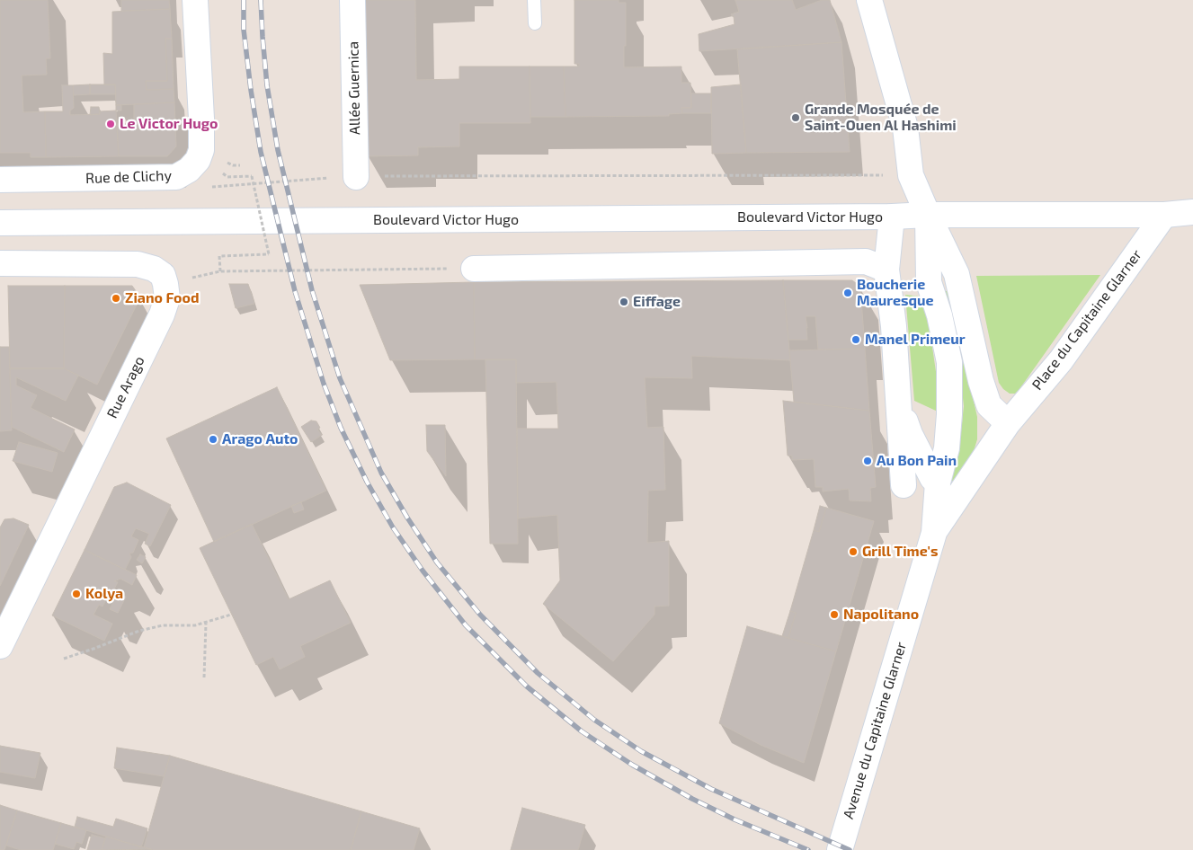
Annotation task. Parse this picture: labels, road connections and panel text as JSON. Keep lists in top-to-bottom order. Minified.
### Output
{"streets":{"street":["Allée Guernica","Rue de Clichy","Boulevard Victor Hugo","Place du Capitaine Glarner","Rue Arago","Avenue du Capitaine Glarner"]},"crossings":[["Boulevard Victor Hugo","Place du Capitaine Glarner"],["Place du Capitaine Glarner","Avenue du Capitaine Glarner"]],"places":["Grande Mosquée de Saint-Ouen Al Hashimi","Le Victor Hugo","Boucherie Mauresque","Ziano Food","Eiffage","Manel Primeur","Arago Auto","Au Bon Pain","Grill Time's","Kolya","Napolitano"]}
